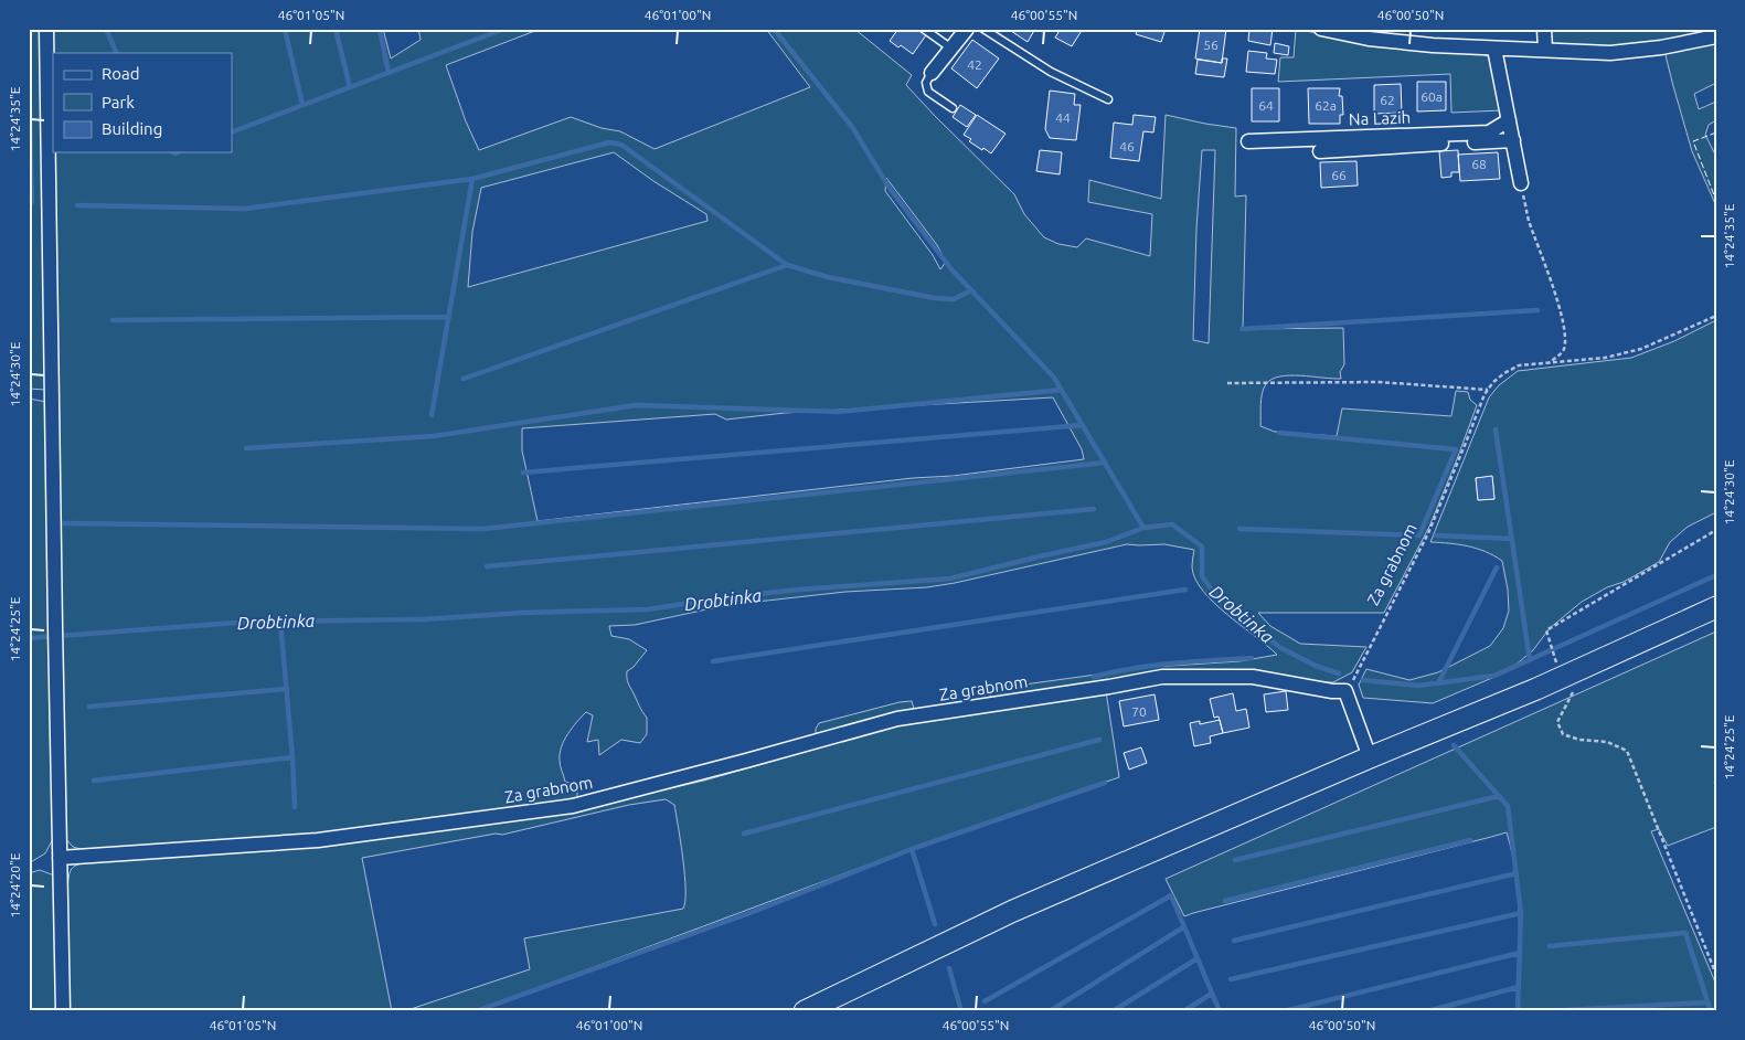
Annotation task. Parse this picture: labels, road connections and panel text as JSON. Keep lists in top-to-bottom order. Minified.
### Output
{"streets":{"street":["Na Lazih","Za grabnom"]},"water":["Drobtinka"],"house_numbers":["56","42","60a","62","64","62a","44","46","68","66","70"],"legend":["Road","Park","Building"],"coordinates":["46°01'05\"N","46°01'00\"N","46°00'55\"N","46°00'50\"N","14°24'35\"E","14°24'30\"E","14°24'25\"E","14°24'20\"E"]}
